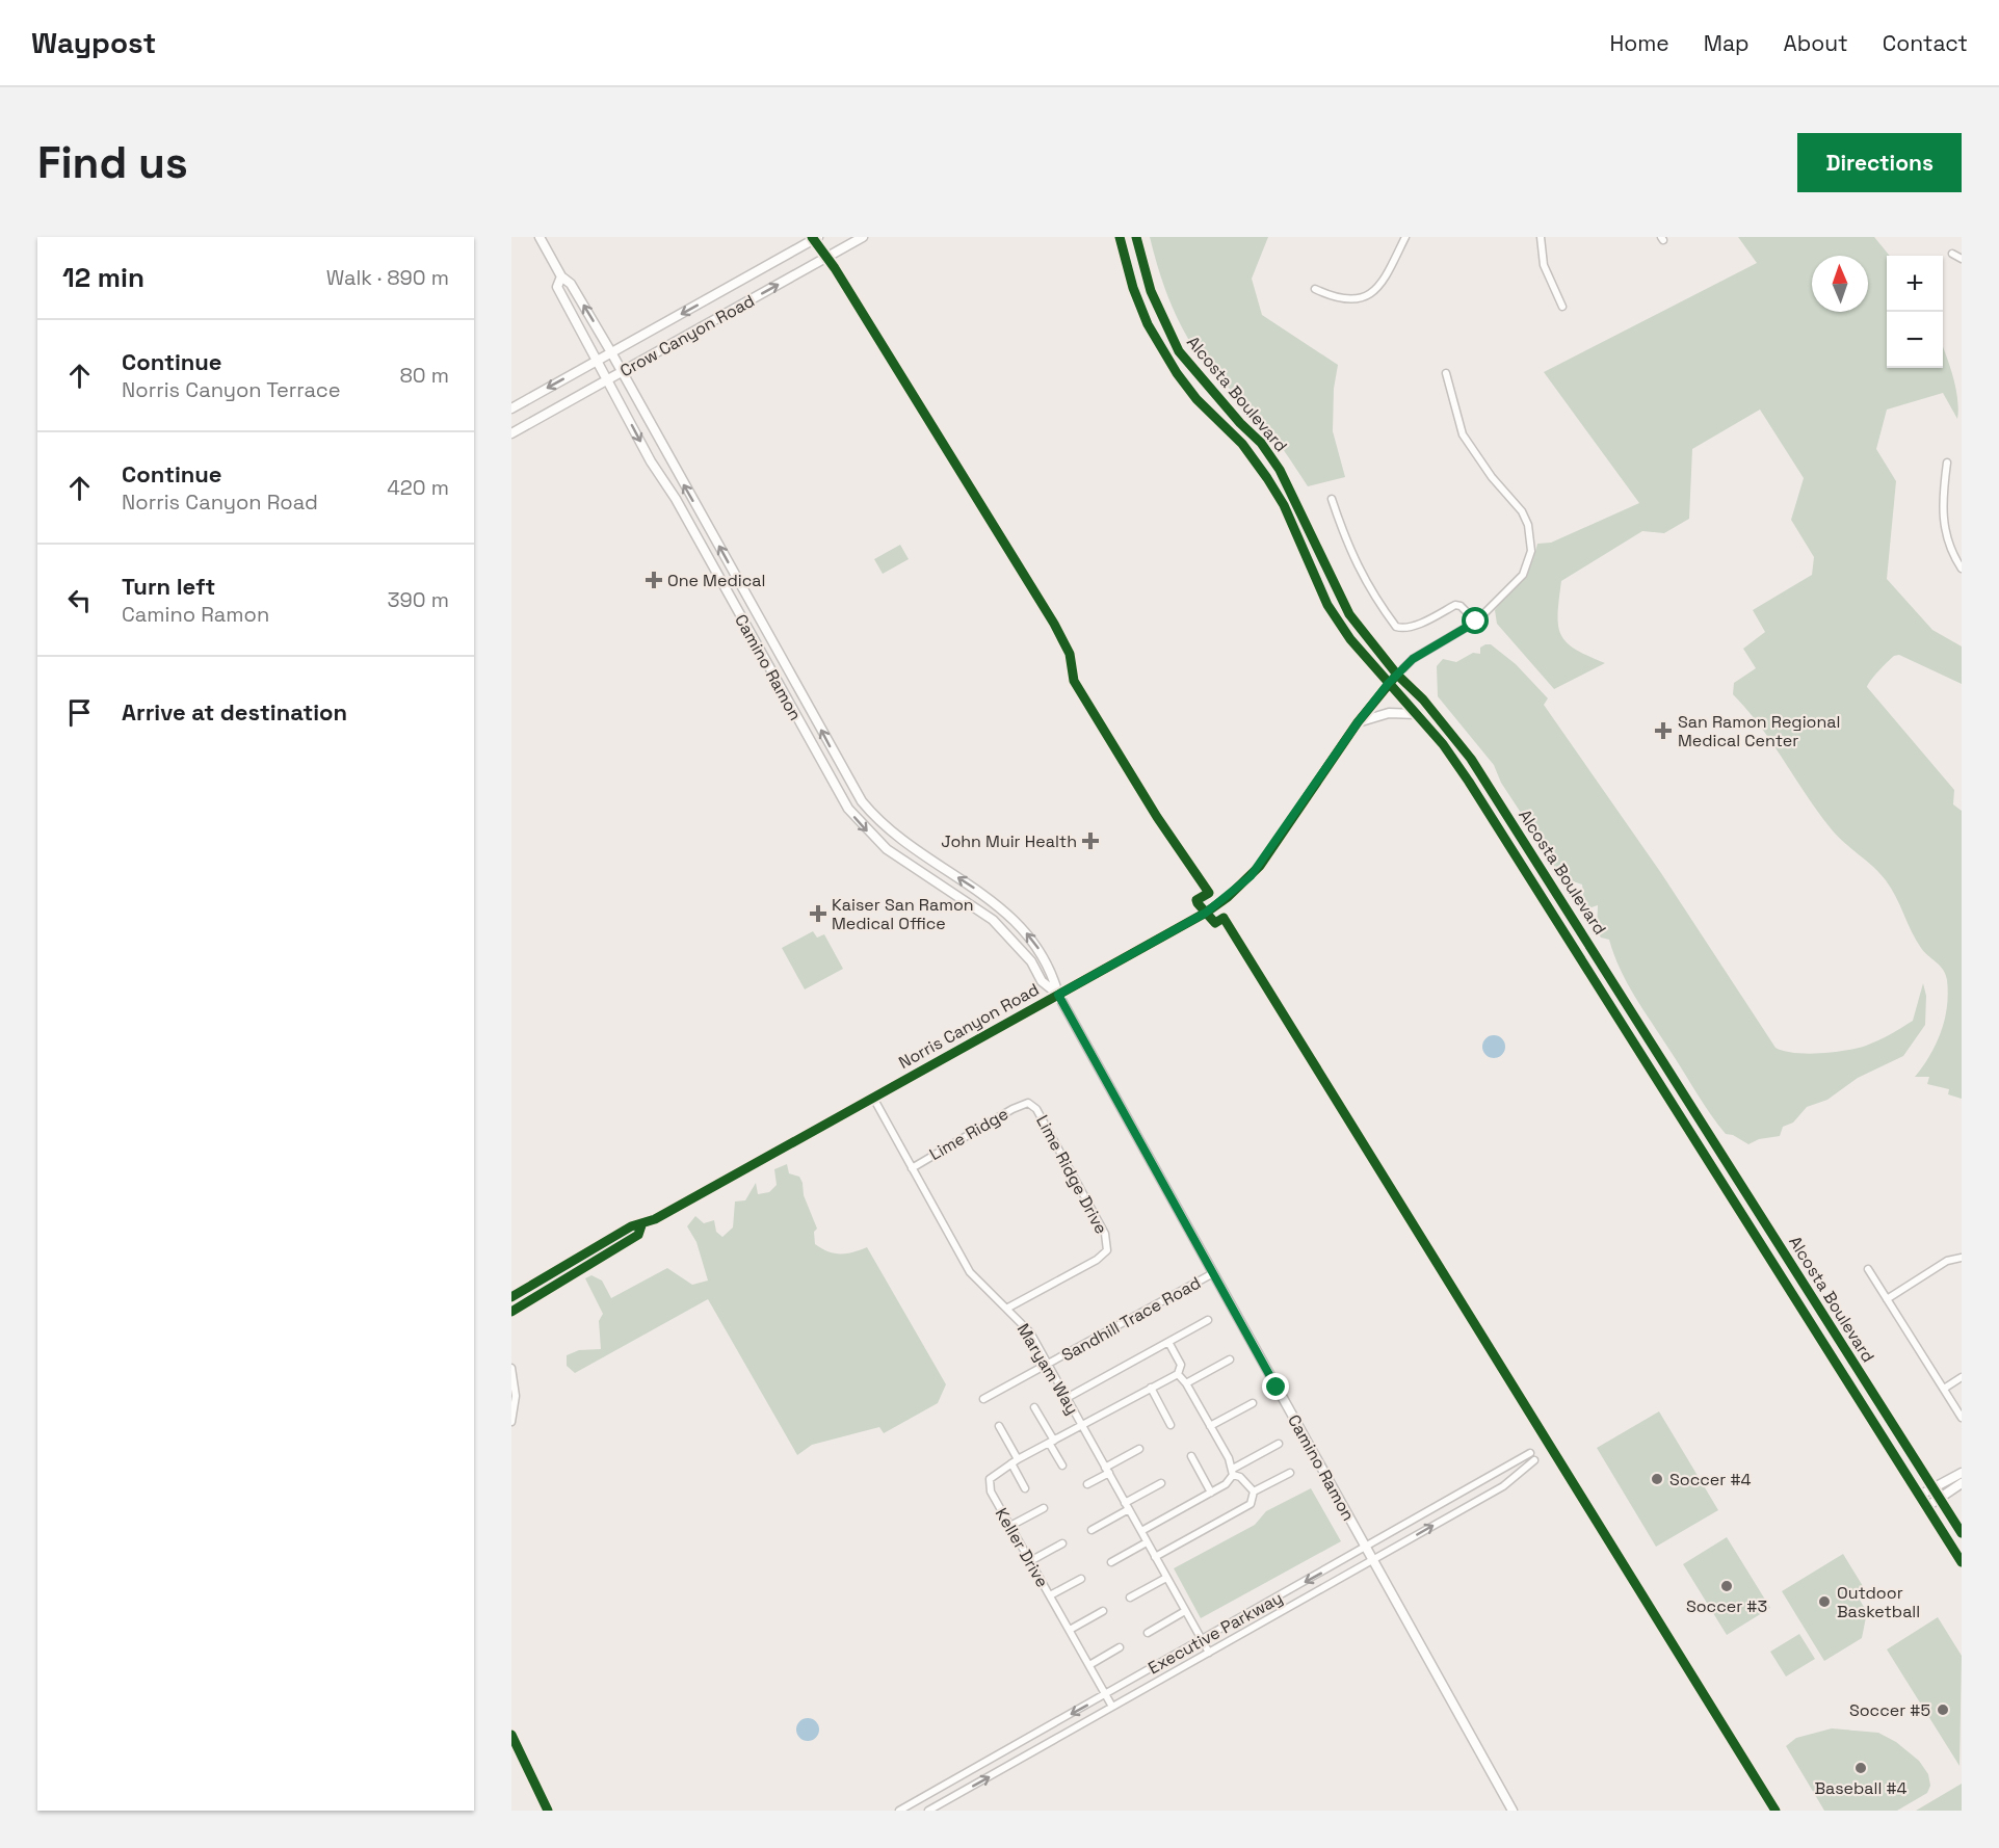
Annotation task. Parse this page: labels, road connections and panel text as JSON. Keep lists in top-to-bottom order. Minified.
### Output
{"streets":{"main road":["Crow Canyon Road","Alcosta Boulevard","Camino Ramon","Norris Canyon Road"],"street":["Lime Ridge","Lime Ridge Drive","Sandhill Trace Road","Maryam Way","Keller Drive","Executive Parkway"]},"crossings":[["Crow Canyon Road","Camino Ramon"],["Alcosta Boulevard","Norris Canyon Road"],["Camino Ramon","Norris Canyon Road"],["Camino Ramon","Sandhill Trace Road"],["Camino Ramon","Executive Parkway"],["Norris Canyon Road","Maryam Way"],["Lime Ridge","Lime Ridge Drive"],["Lime Ridge","Maryam Way"],["Lime Ridge Drive","Maryam Way"],["Sandhill Trace Road","Maryam Way"],["Maryam Way","Keller Drive"],["Maryam Way","Executive Parkway"],["Keller Drive","Executive Parkway"]],"places":{"health":["One Medical","San Ramon Regional Medical Center","John Muir Health","Kaiser San Ramon Medical Office"],"other":["Soccer #4","Soccer #3","Outdoor Basketball","Soccer #5","Baseball #4"]},"north":"top","page":{"header":"Waypost","nav":["Home","Map","About","Contact"],"buttons":"Directions","title":"Find us","heading":["12 min","Walk · 890 m"],"map_buttons":["+","−"],"list":[["Continue","Norris Canyon Terrace","80 m"],["Continue","Norris Canyon Road","420 m"],["Turn left","Camino Ramon","390 m"],"Arrive at destination"]}}
